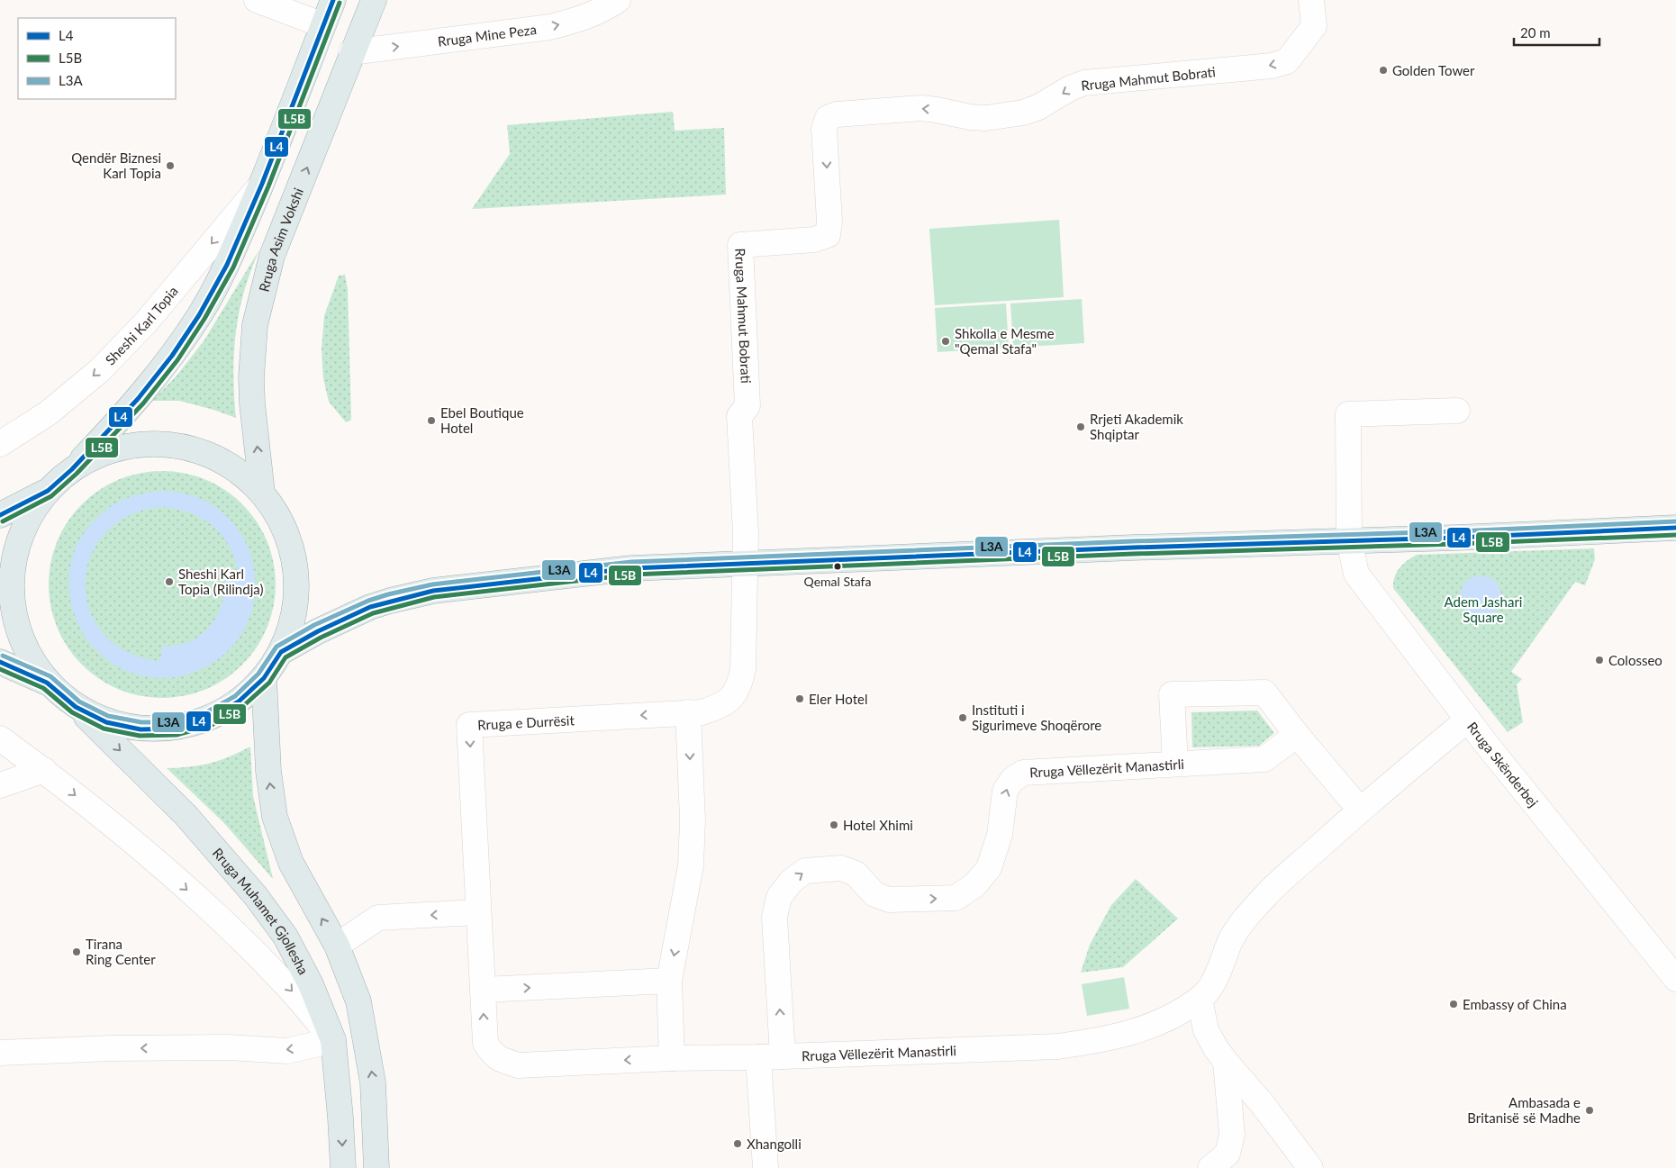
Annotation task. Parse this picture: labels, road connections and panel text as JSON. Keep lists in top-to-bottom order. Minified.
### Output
{"streets":{"main road":["Rruga Asim Vokshi","Rruga Muhamet Gjollesha"],"street":["Rruga Mine Peza","Rruga Mahmut Bobrati","Sheshi Karl Topia","Rruga e Durrësit","Rruga Skënderbej","Rruga Vëllezërit Manastirli"]},"crossings":[["Rruga Mine Peza","Rruga Asim Vokshi"],["Rruga Mahmut Bobrati","Rruga e Durrësit"],["Rruga Skënderbej","Rruga Vëllezërit Manastirli"]],"one_way":["Rruga Mine Peza","Sheshi Karl Topia"],"parks":["Adem Jashari Square"],"places":["Golden Tower","Qendër Biznesi Karl Topia","Shkolla e Mesme \"Qemal Stafa\"","Ebel Boutique Hotel","Rrjeti Akademik Shqiptar","Qemal Stafa","Sheshi Karl Topia (Rilindja)","Colosseo","Eler Hotel","Instituti i Sigurimeve Shoqërore","Hotel Xhimi","Tirana Ring Center","Embassy of China","Ambasada e Britanisë së Madhe","Xhangolli"],"lines":["transit line L4","transit line L5B","transit line L3A"],"legend":["L4","L5B","L3A"],"scale_bar":"20 m"}
